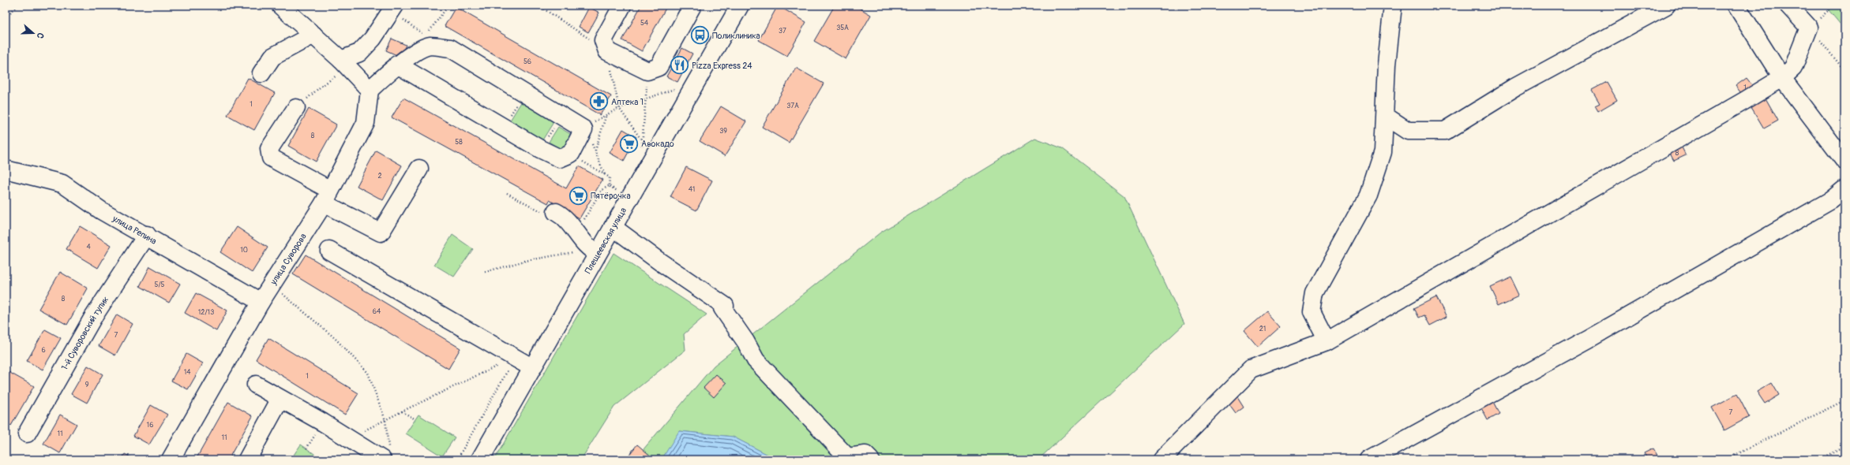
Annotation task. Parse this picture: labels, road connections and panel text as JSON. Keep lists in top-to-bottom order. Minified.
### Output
{"streets":{"street":["улица Репина","Плещеевская улица","улица Суворова","1-й Суворовский тупик"]},"crossings":[["улица Репина","улица Суворова"],["улица Репина","1-й Суворовский тупик"]],"places":{"bus stop":["Поликлиника"],"restaurant":["Pizza Express 24"],"pharmacy":["Аптека 1"],"supermarket":["Авокадо","Пятёрочка"]},"house_numbers":["54","35А","37","56","1","1","37А","39","8","58","8","2","41","4","10","5/5","8","64","12/13","21","7","6","14","1","9","7","16","11","11"],"north":"right"}
